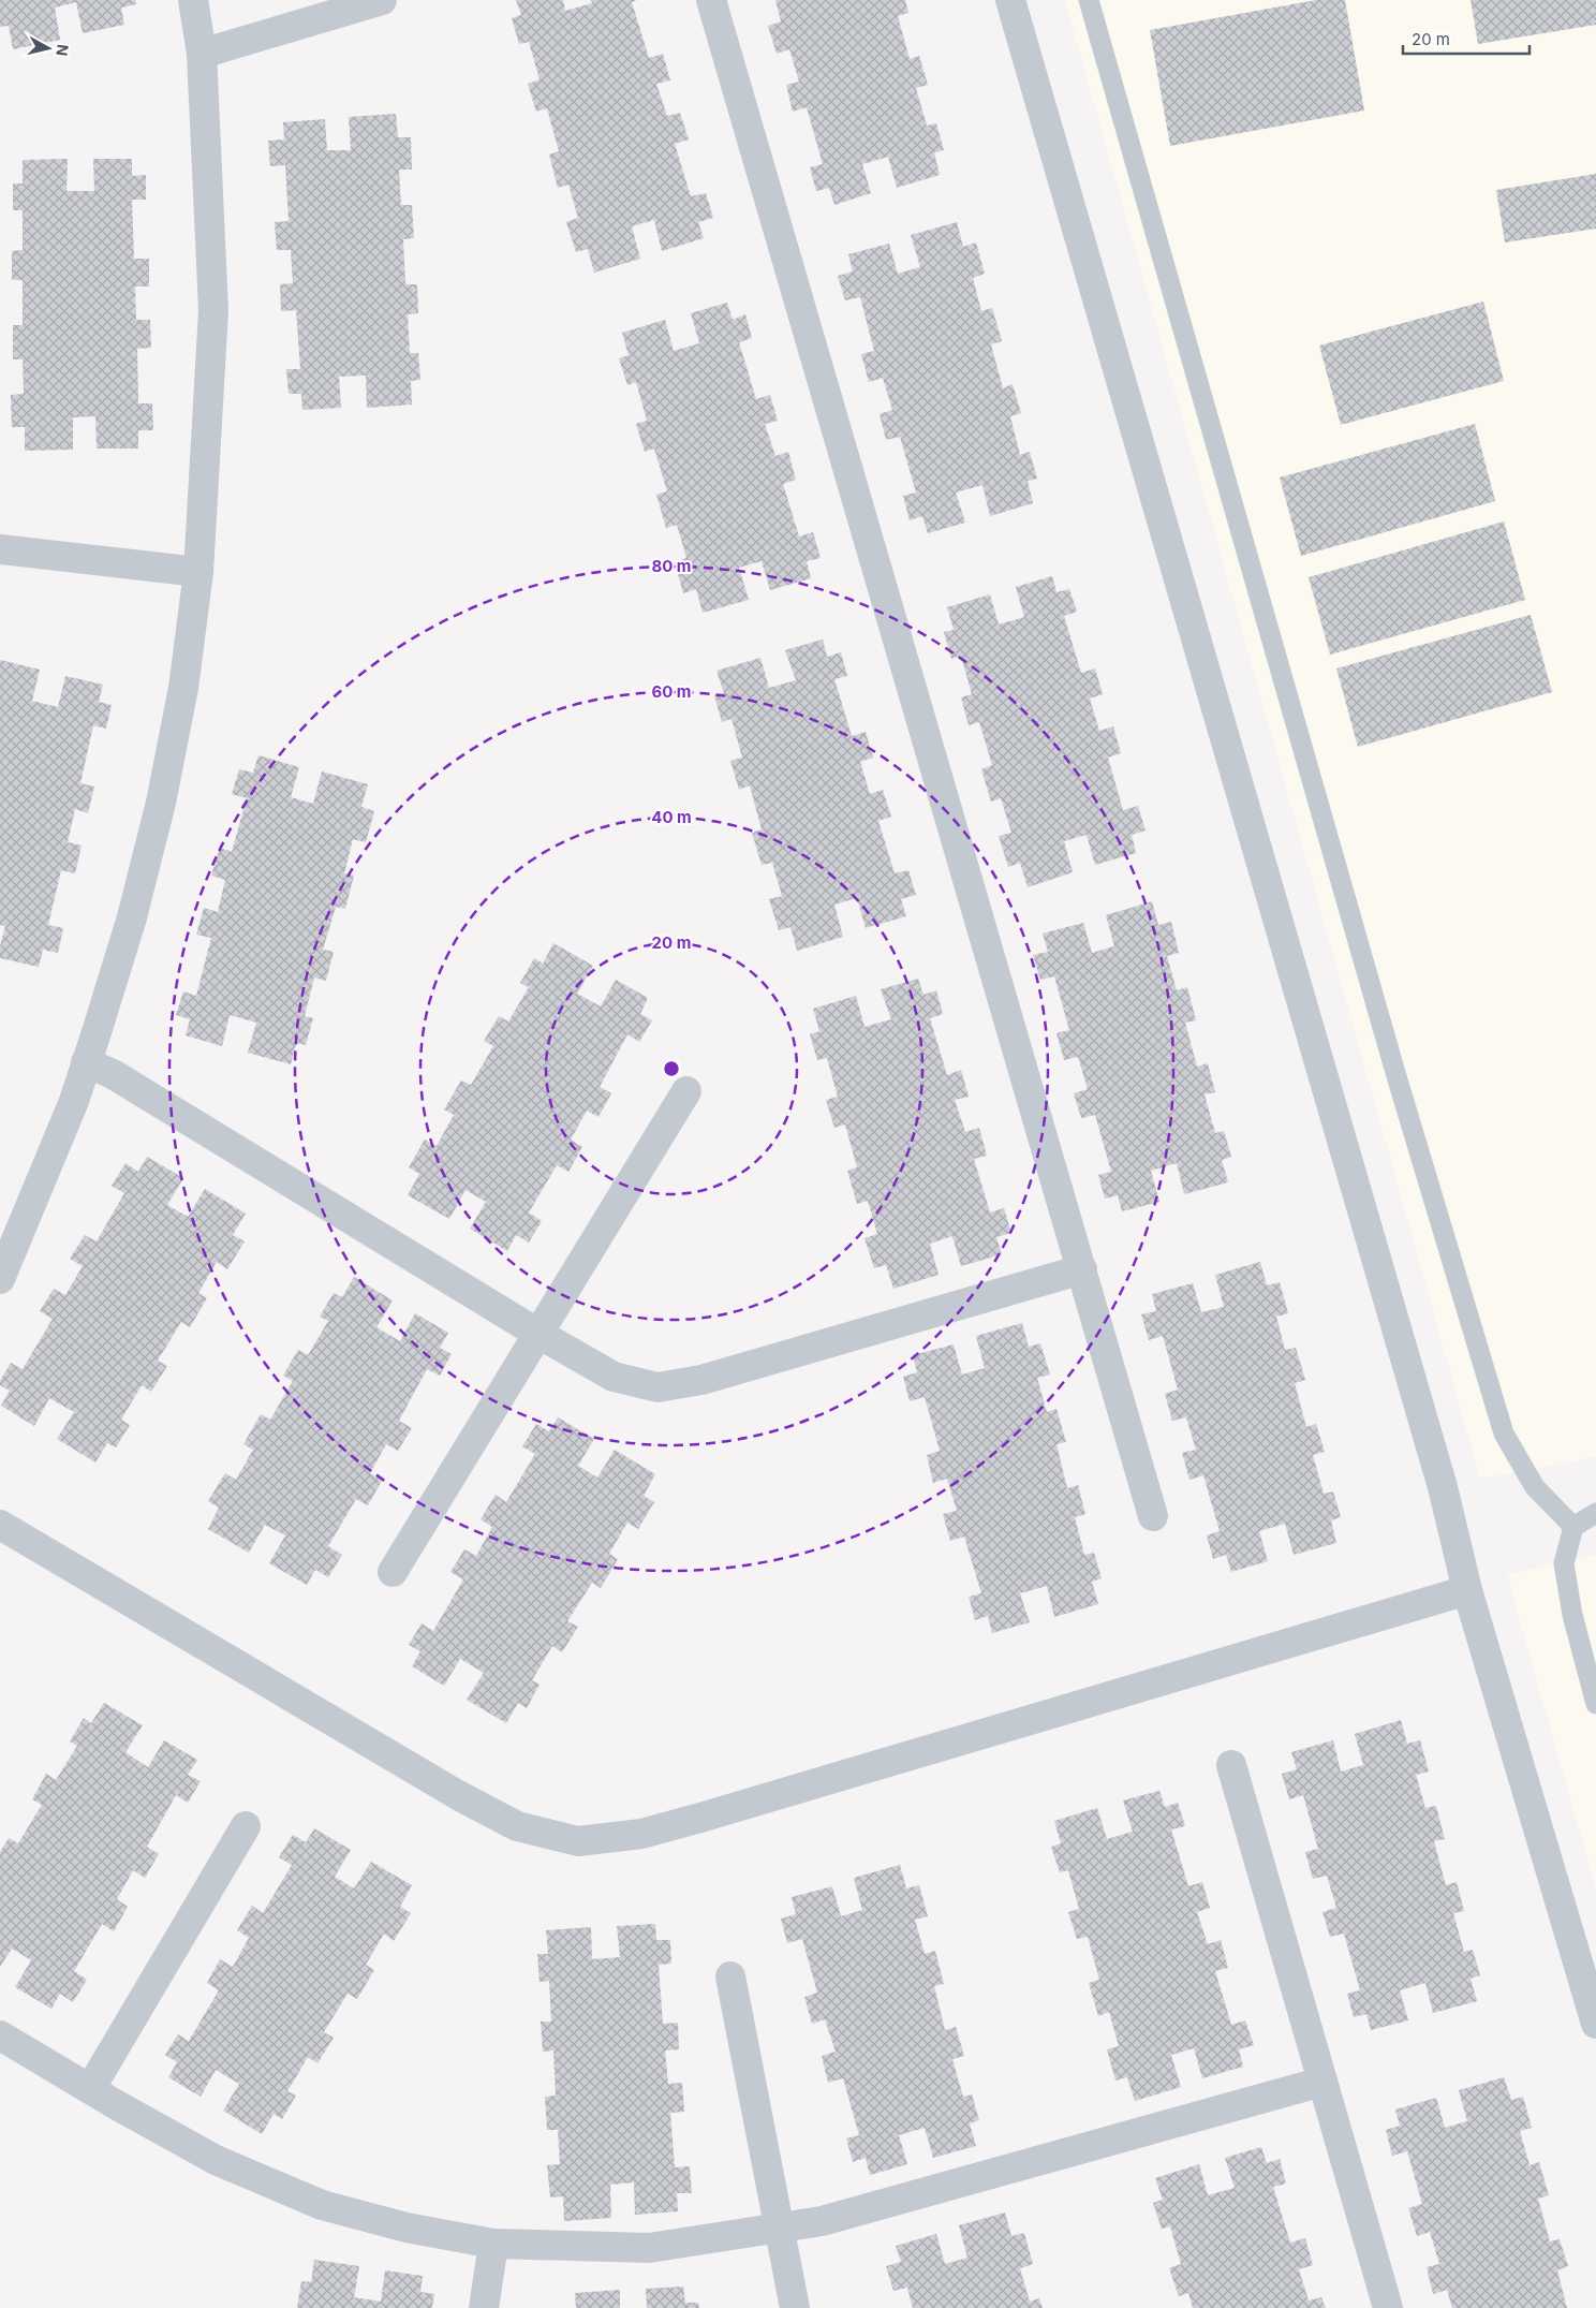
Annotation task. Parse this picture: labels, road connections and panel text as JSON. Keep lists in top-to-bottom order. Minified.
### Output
{"scale_bar":"20 m","north":"right","rings":["80 m","60 m","40 m","20 m"]}
